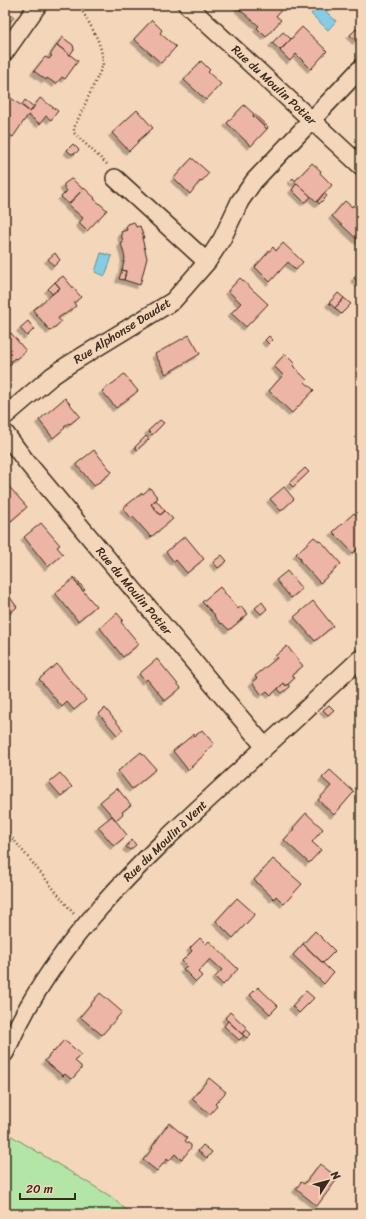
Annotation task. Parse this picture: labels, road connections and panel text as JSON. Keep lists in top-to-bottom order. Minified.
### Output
{"streets":{"street":["Rue du Moulin Potier","Rue Alphonse Daudet","Rue du Moulin à Vent"]},"crossings":[["Rue du Moulin Potier","Rue Alphonse Daudet"],["Rue du Moulin Potier","Rue du Moulin à Vent"]],"scale_bar":"20 m","north":"top right"}
